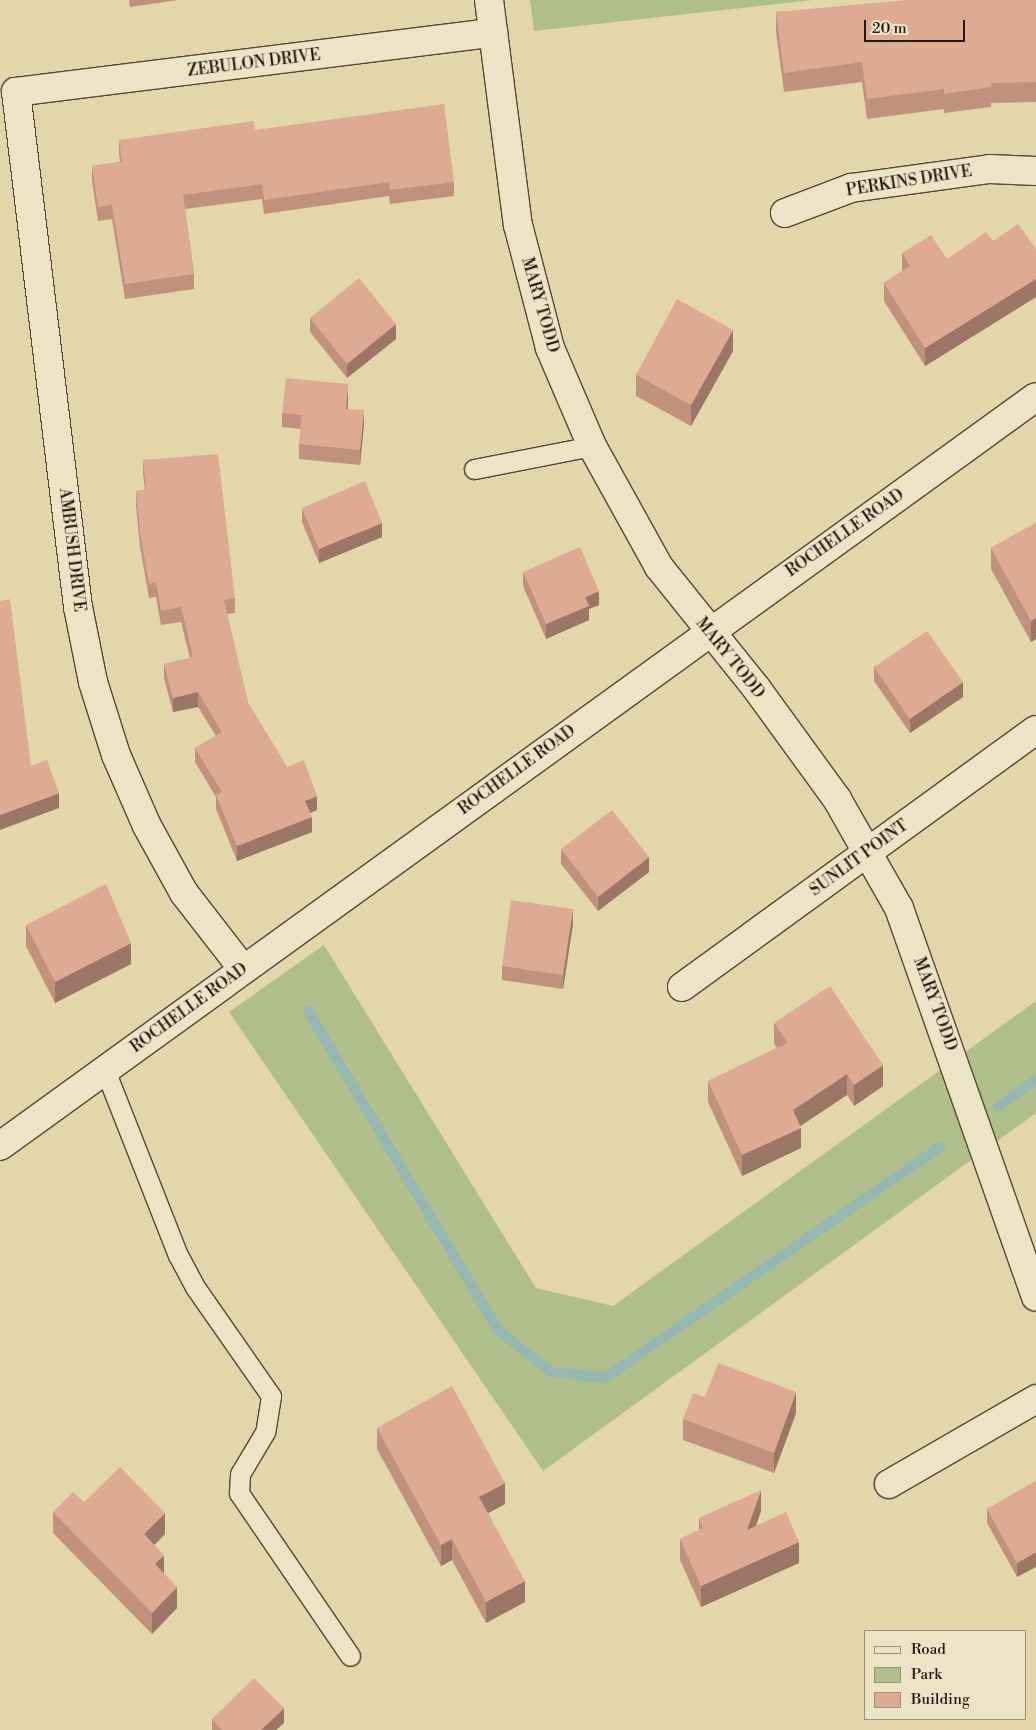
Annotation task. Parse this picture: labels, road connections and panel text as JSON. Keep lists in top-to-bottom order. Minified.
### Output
{"streets":{"street":["ZEBULON DRIVE","PERKINS DRIVE","MARY TODD","ROCHELLE ROAD","AMBUSH DRIVE","SUNLIT POINT"]},"crossings":[["ZEBULON DRIVE","MARY TODD"],["ZEBULON DRIVE","AMBUSH DRIVE"],["MARY TODD","ROCHELLE ROAD"],["MARY TODD","SUNLIT POINT"],["ROCHELLE ROAD","AMBUSH DRIVE"]],"legend":["Road","Park","Building"],"scale_bar":"20 m"}
